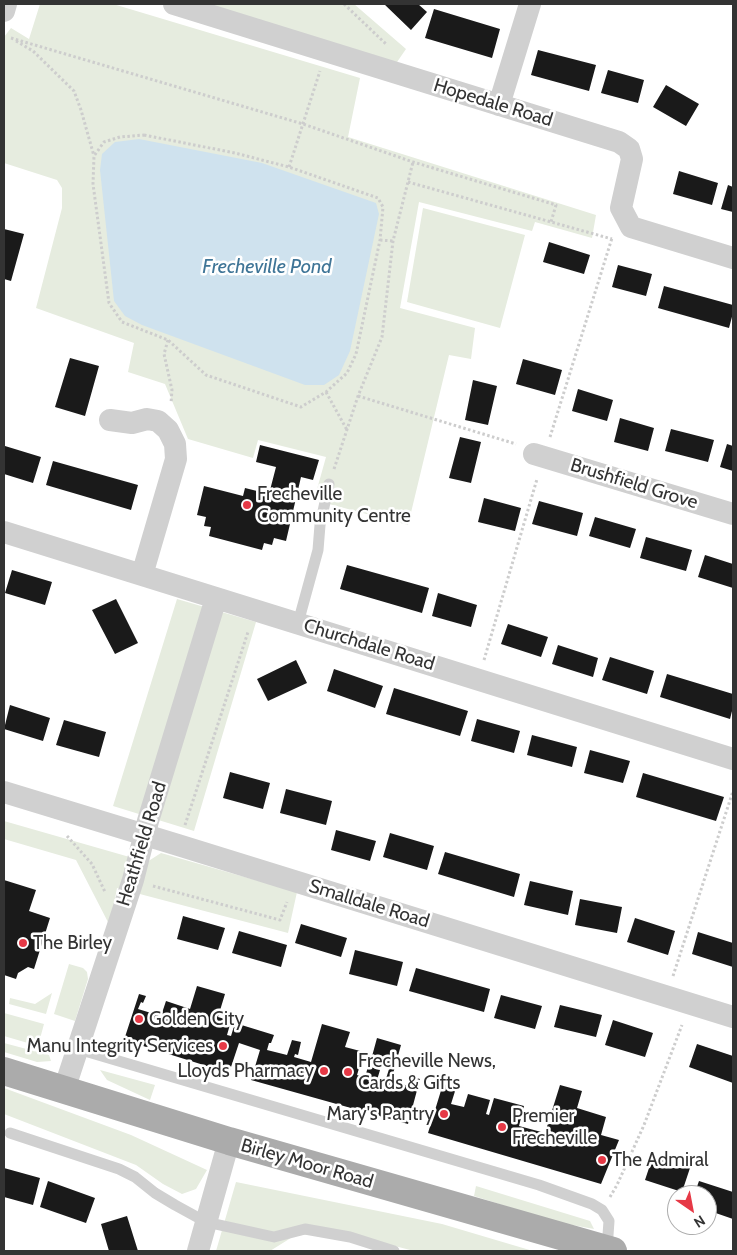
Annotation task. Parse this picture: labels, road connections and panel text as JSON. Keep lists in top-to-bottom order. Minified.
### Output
{"streets":{"main road":["Birley Moor Road"],"street":["Hopedale Road","Brushfield Grove","Churchdale Road","Heathfield Road","Smalldale Road"]},"crossings":[["Churchdale Road","Heathfield Road"],["Heathfield Road","Smalldale Road"],["Heathfield Road","Birley Moor Road"]],"water":["Frecheville Pond"],"places":["Frecheville Community Centre","The Birley","Golden City","Manu Integrity Services","Lloyds Pharmacy","Frecheville News, Cards & Gifts","Mary's Pantry","Premier Frecheville","The Admiral"],"north":"bottom right"}
